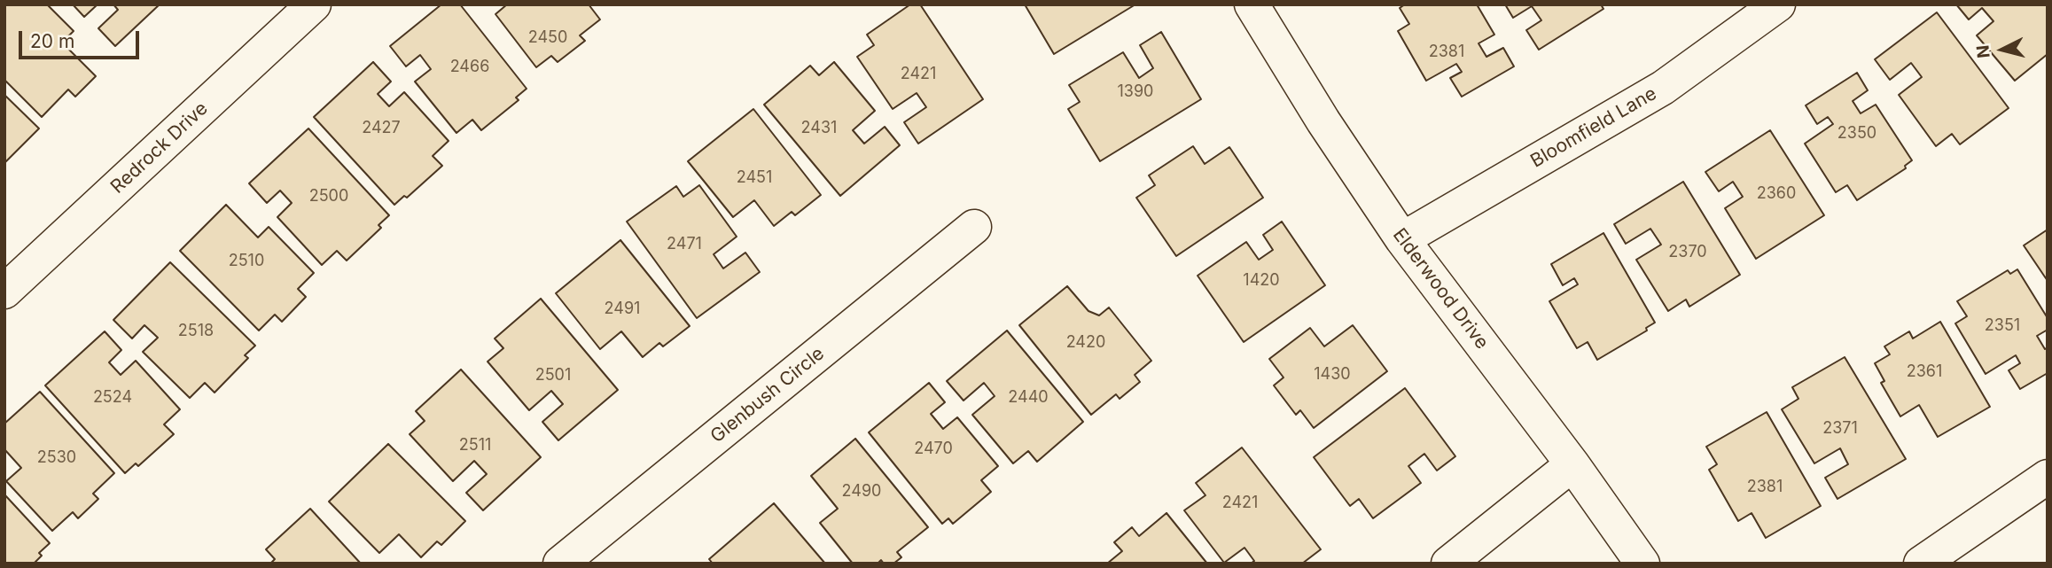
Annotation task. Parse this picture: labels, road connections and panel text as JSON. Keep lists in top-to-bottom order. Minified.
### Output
{"streets":{"street":["Bloomfield Lane","Redrock Drive","Elderwood Drive","Glenbush Circle"]},"crossings":[["Bloomfield Lane","Elderwood Drive"]],"house_numbers":["2450","2381","2466","2421","1390","2427","2431","2350","2451","2360","2500","2471","2370","2510","1420","2491","2351","2518","2420","2361","1430","2501","2524","2440","2371","2511","2470","2530","2381","2490","2421"],"scale_bar":"20 m","north":"left"}
